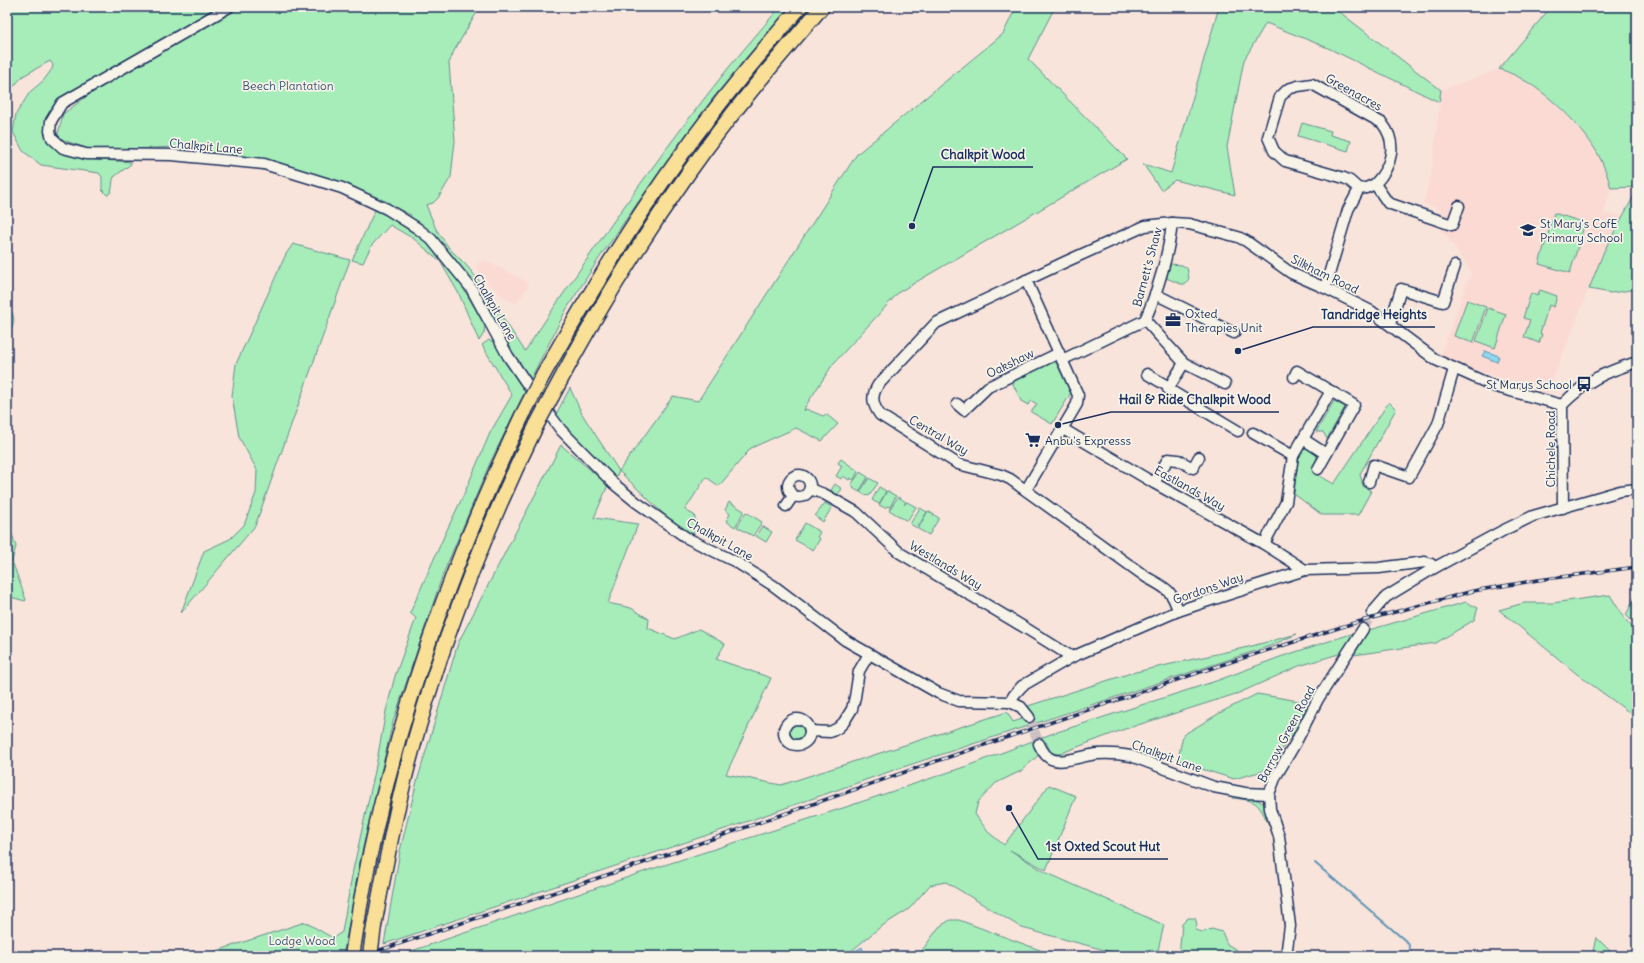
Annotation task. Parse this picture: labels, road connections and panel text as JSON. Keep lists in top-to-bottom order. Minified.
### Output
{"streets":{"street":["Greenacres","Chalkpit Lane","Barnett's Shaw","Silkham Road","Oakshaw","Central Way","Chichele Road","Eastlands Way","Westlands Way","Gordons Way","Barrow Green Road"]},"crossings":[["Chalkpit Lane","Gordons Way"],["Chalkpit Lane","Barrow Green Road"],["Barnett's Shaw","Silkham Road"],["Barnett's Shaw","Oakshaw"],["Silkham Road","Central Way"],["Silkham Road","Chichele Road"],["Central Way","Gordons Way"],["Eastlands Way","Gordons Way"],["Westlands Way","Gordons Way"]],"parks":["Beech Plantation","Lodge Wood"],"places":{"other":["Chalkpit Wood","Tandridge Heights","Hail & Ride Chalkpit Wood","1st Oxted Scout Hut"],"school or university":["St Mary's CofE Primary School"],"office":["Oxted Therapies Unit"],"bus stop":["St Marys School"],"supermarket":["Anbu's Expresss"]}}
